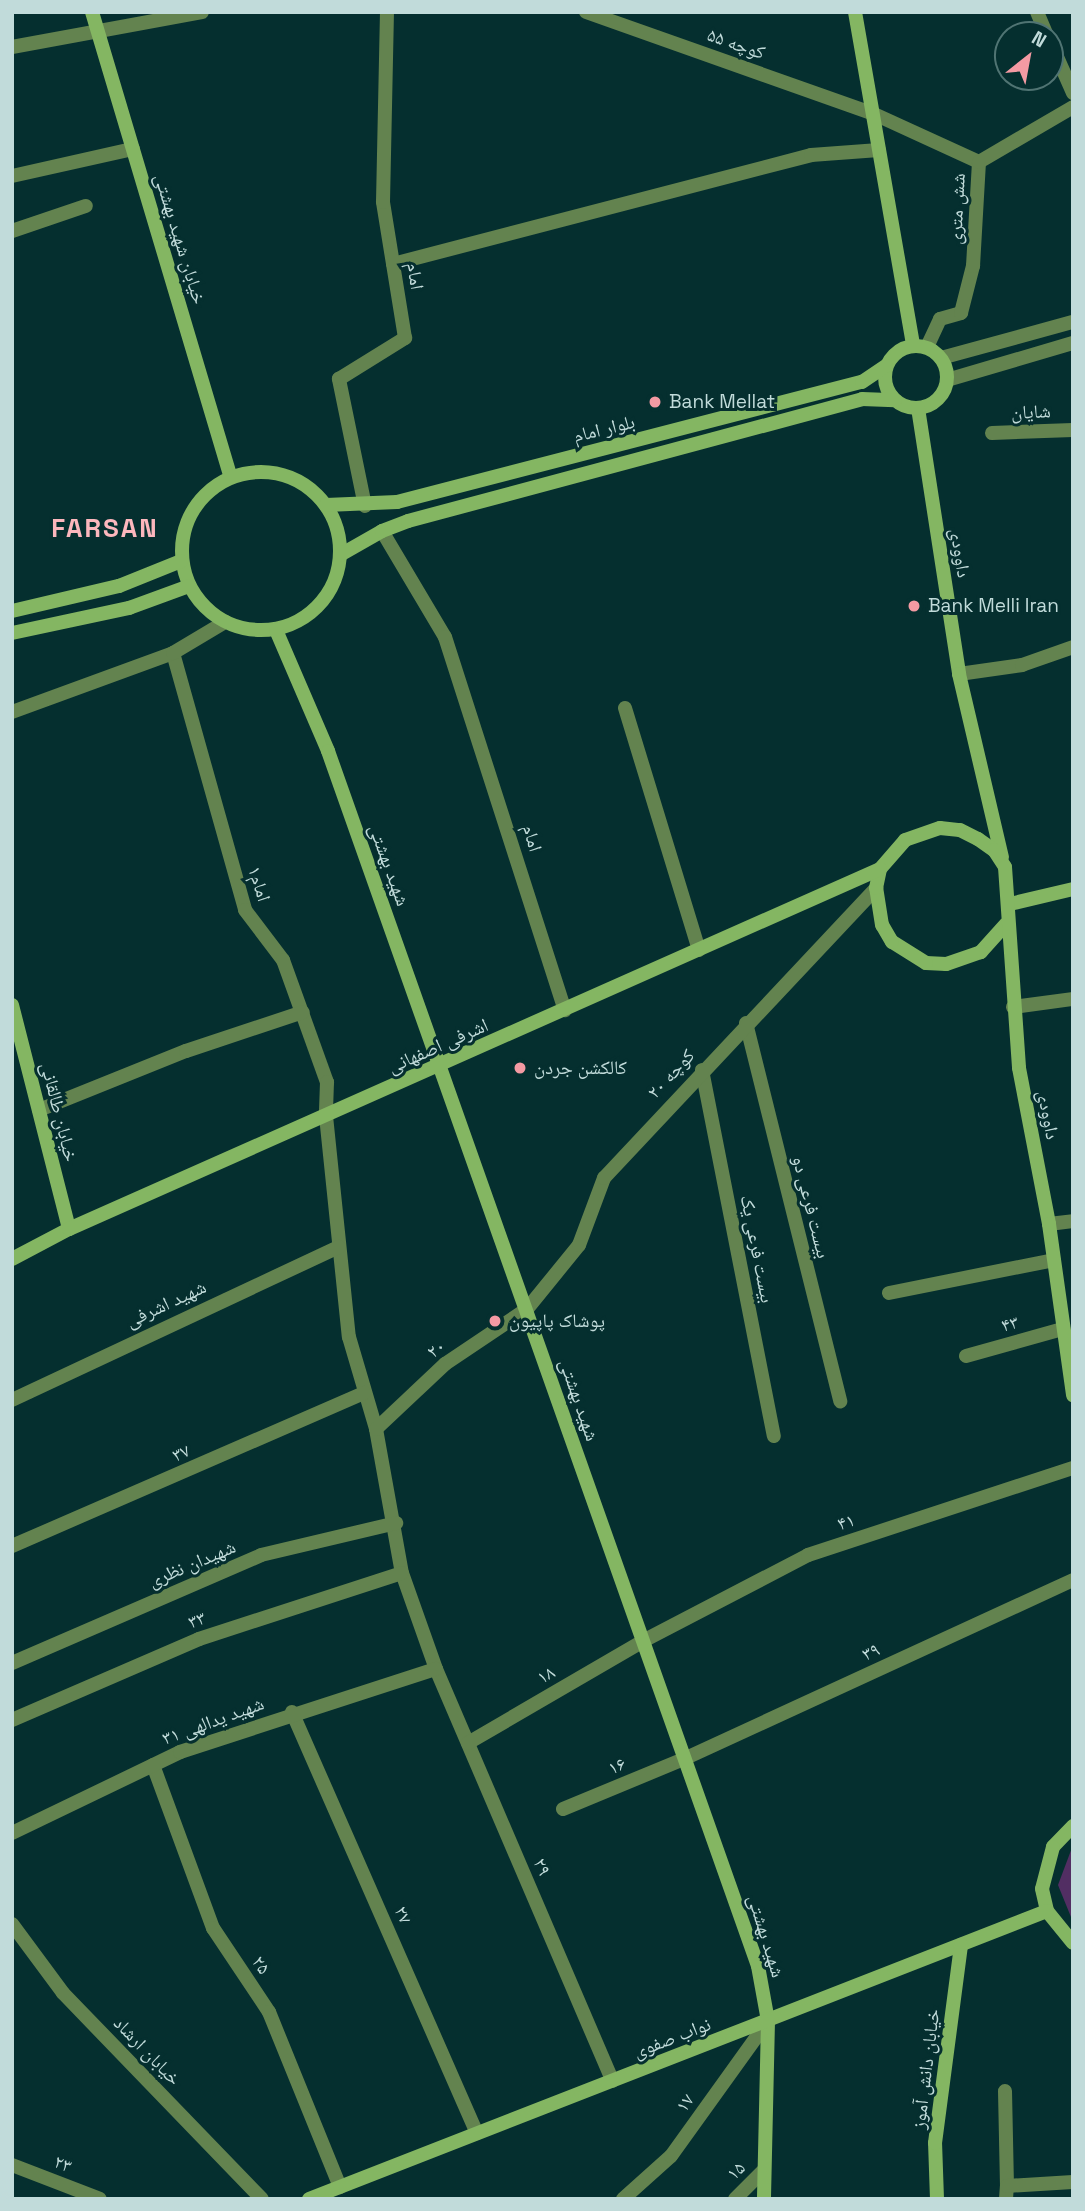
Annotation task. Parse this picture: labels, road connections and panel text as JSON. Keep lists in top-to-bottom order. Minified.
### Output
{"streets":{"main road":["خیابان شهید بهشتی","بلوار امام","داوودی","شهید بهشتی","اشرفی اصفهانی","خیابان طالقانی","نواب صفوی","خیابان دانش آموز"],"street":["کوچه ۵۵","شش متری","امام","شایان","امام۱","کوچه ۲۰","بیست فرعی دو","بیست فرعی یک","شهید اشرفی","۴۳","۲۰","۳۷","۴۱","شهیدان نظری","۳۳","۳۹","۱۸","۳۱ شهید یدالهی","۱۶","۲۹","۲۷","۲۵","خیابان ارشاد","۱۷","۲۳","۱۵"]},"crossings":[["کوچه ۵۵","شش متری"],["شش متری","بلوار امام"],["شش متری","داوودی"],["خیابان شهید بهشتی","بلوار امام"],["خیابان شهید بهشتی","شهید بهشتی"],["امام","بلوار امام"],["امام","اشرفی اصفهانی"],["بلوار امام","داوودی"],["بلوار امام","شهید بهشتی"],["داوودی","اشرفی اصفهانی"],["داوودی","کوچه ۲۰"],["داوودی","۴۳"],["شهید بهشتی","اشرفی اصفهانی"],["شهید بهشتی","کوچه ۲۰"],["شهید بهشتی","۲۰"],["شهید بهشتی","۴۱"],["شهید بهشتی","۳۹"],["شهید بهشتی","۱۸"],["شهید بهشتی","۱۶"],["شهید بهشتی","نواب صفوی"],["شهید بهشتی","۱۷"],["شهید بهشتی","۱۵"],["امام۱","اشرفی اصفهانی"],["امام۱","شهید اشرفی"],["امام۱","۳۷"],["امام۱","۲۹"],["اشرفی اصفهانی","کوچه ۲۰"],["اشرفی اصفهانی","خیابان طالقانی"],["کوچه ۲۰","بیست فرعی دو"],["کوچه ۲۰","بیست فرعی یک"],["کوچه ۲۰","۲۰"],["۲۰","۲۹"],["۳۷","۲۹"],["۴۱","۱۸"],["شهیدان نظری","۲۹"],["۳۳","۲۹"],["۳۹","۱۶"],["۱۸","۲۹"],["۳۱ شهید یدالهی","۲۹"],["۳۱ شهید یدالهی","۲۷"],["۳۱ شهید یدالهی","۲۵"],["۲۹","نواب صفوی"],["۲۷","نواب صفوی"],["۲۵","نواب صفوی"],["نواب صفوی","خیابان دانش آموز"],["نواب صفوی","۱۷"]],"districts":["FARSAN"],"places":["Bank Mellat","Bank Melli Iran","کالکشن جردن","پوشاک پاپیون"],"north":"top right"}
